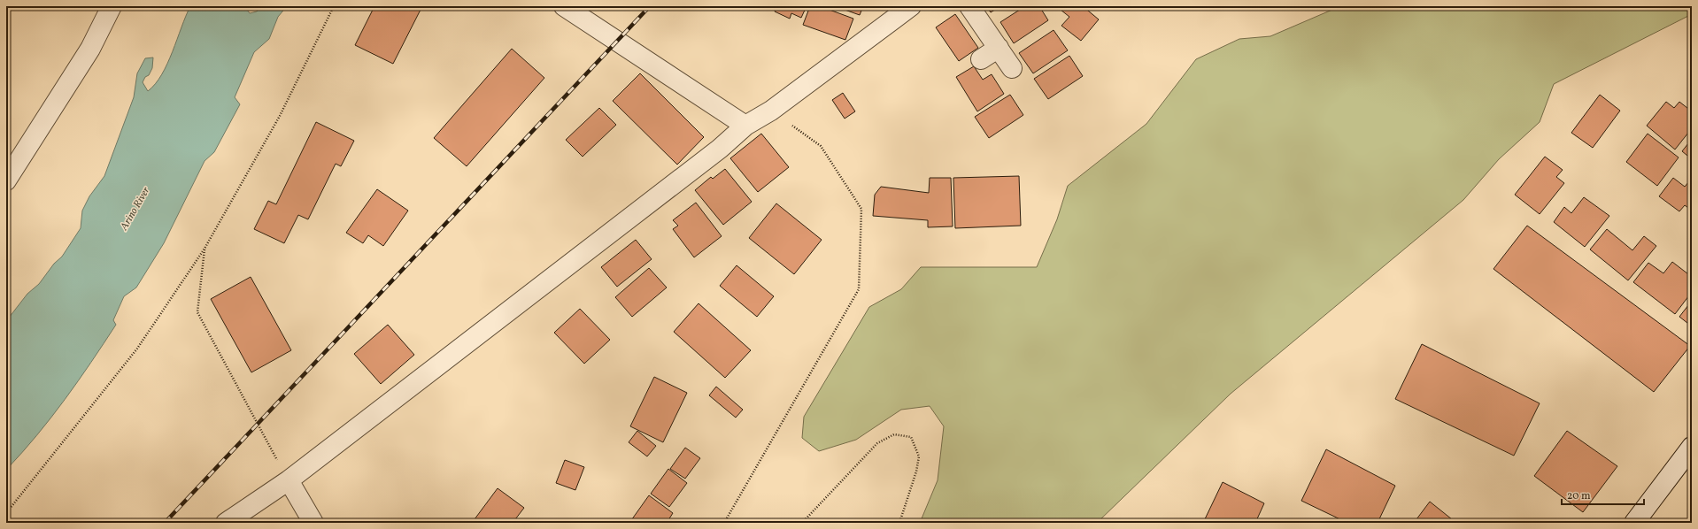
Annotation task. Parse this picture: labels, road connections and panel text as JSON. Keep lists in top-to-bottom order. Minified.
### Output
{"water":["Arino River"],"scale_bar":"20 m"}
